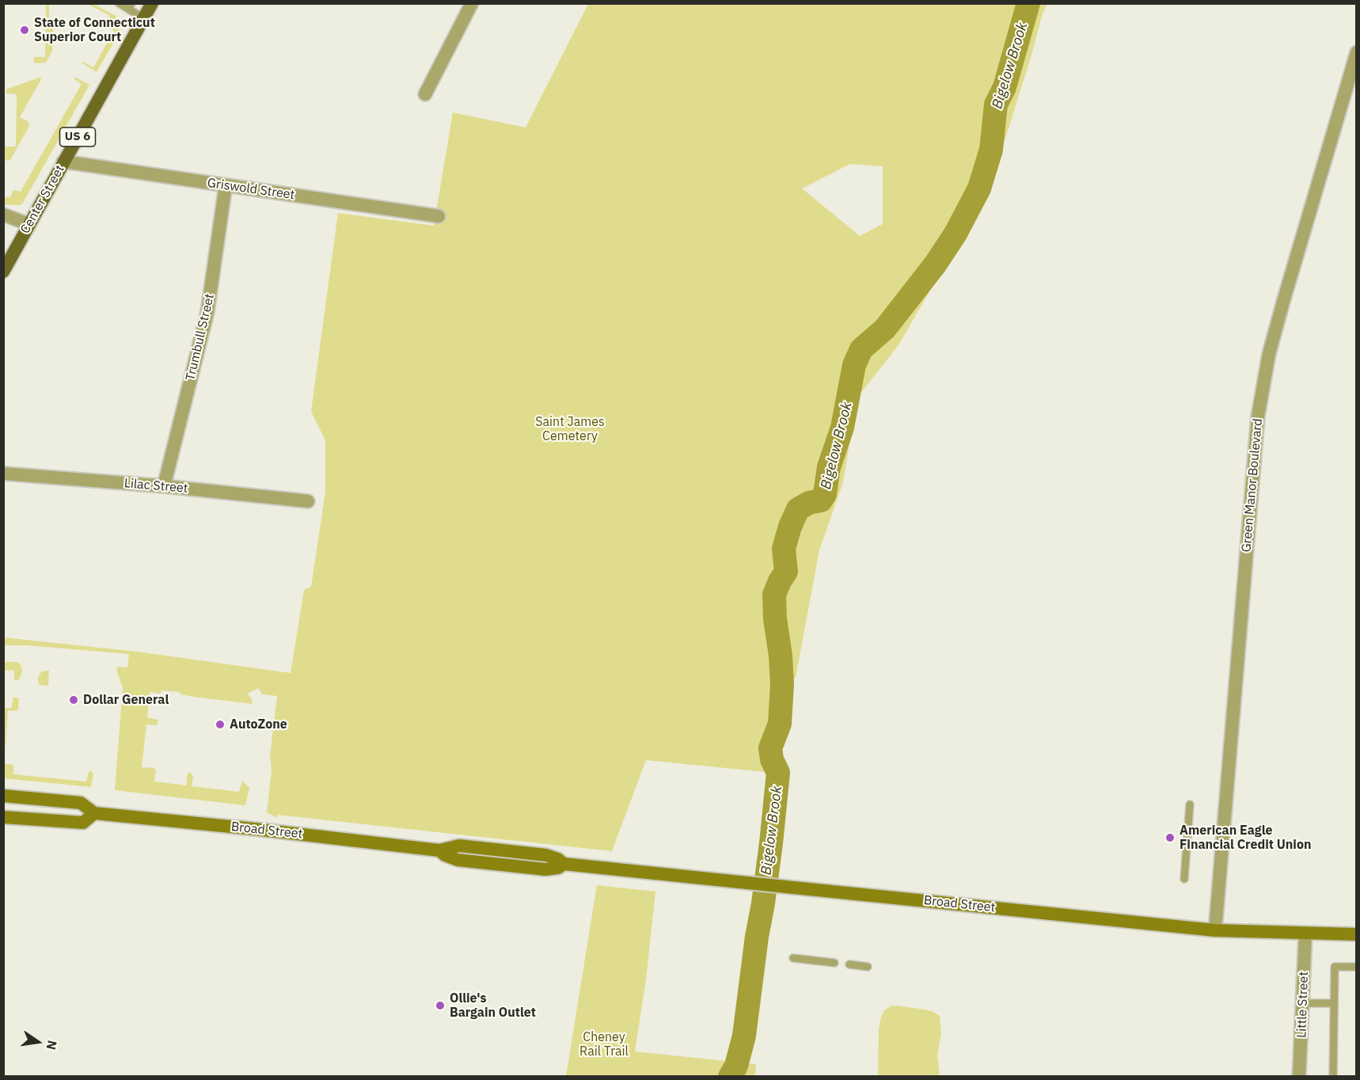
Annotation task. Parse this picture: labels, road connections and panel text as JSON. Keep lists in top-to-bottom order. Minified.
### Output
{"streets":{"main road":["US 6","Center Street","Broad Street"],"street":["Griswold Street","Trumbull Street","Green Manor Boulevard","Lilac Street","Little Street"]},"crossings":[["Griswold Street","Center Street"],["Griswold Street","Trumbull Street"],["Trumbull Street","Lilac Street"],["Green Manor Boulevard","Broad Street"],["Broad Street","Little Street"]],"water":["Bigelow Brook"],"parks":["Saint James Cemetery","Cheney Rail Trail"],"places":["State of Connecticut Superior Court","Dollar General","AutoZone","American Eagle Financial Credit Union","Ollie's Bargain Outlet"],"north":"right"}
